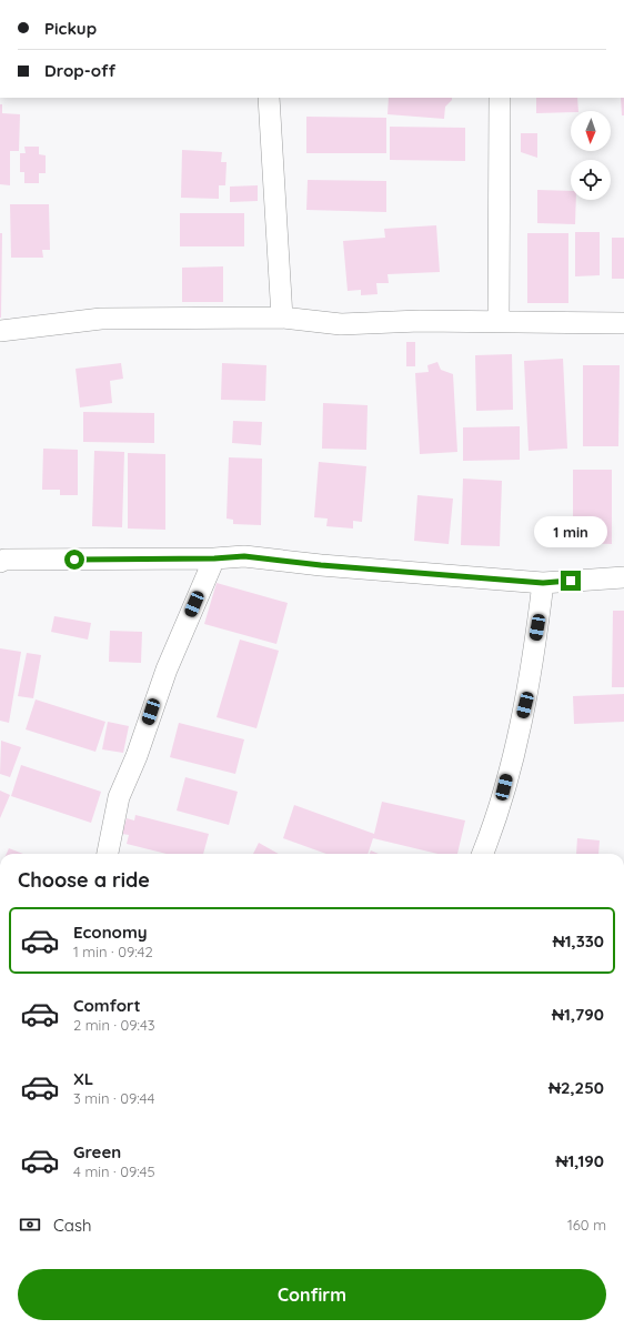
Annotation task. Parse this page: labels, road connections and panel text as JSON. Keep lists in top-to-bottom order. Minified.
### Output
{"north":"bottom","page":{"banner":["Pickup","Drop-off"],"bubble":"1 min","heading":"Choose a ride","list":[{"name":"Economy","note":"1 min · 09:42","value":"₦1,330"},{"name":"Comfort","note":"2 min · 09:43","value":"₦1,790"},{"name":"XL","note":"3 min · 09:44","value":"₦2,250"},{"name":"Green","note":"4 min · 09:45","value":"₦1,190"}],"pay":["Cash","160 m"],"buttons":"Confirm"}}
